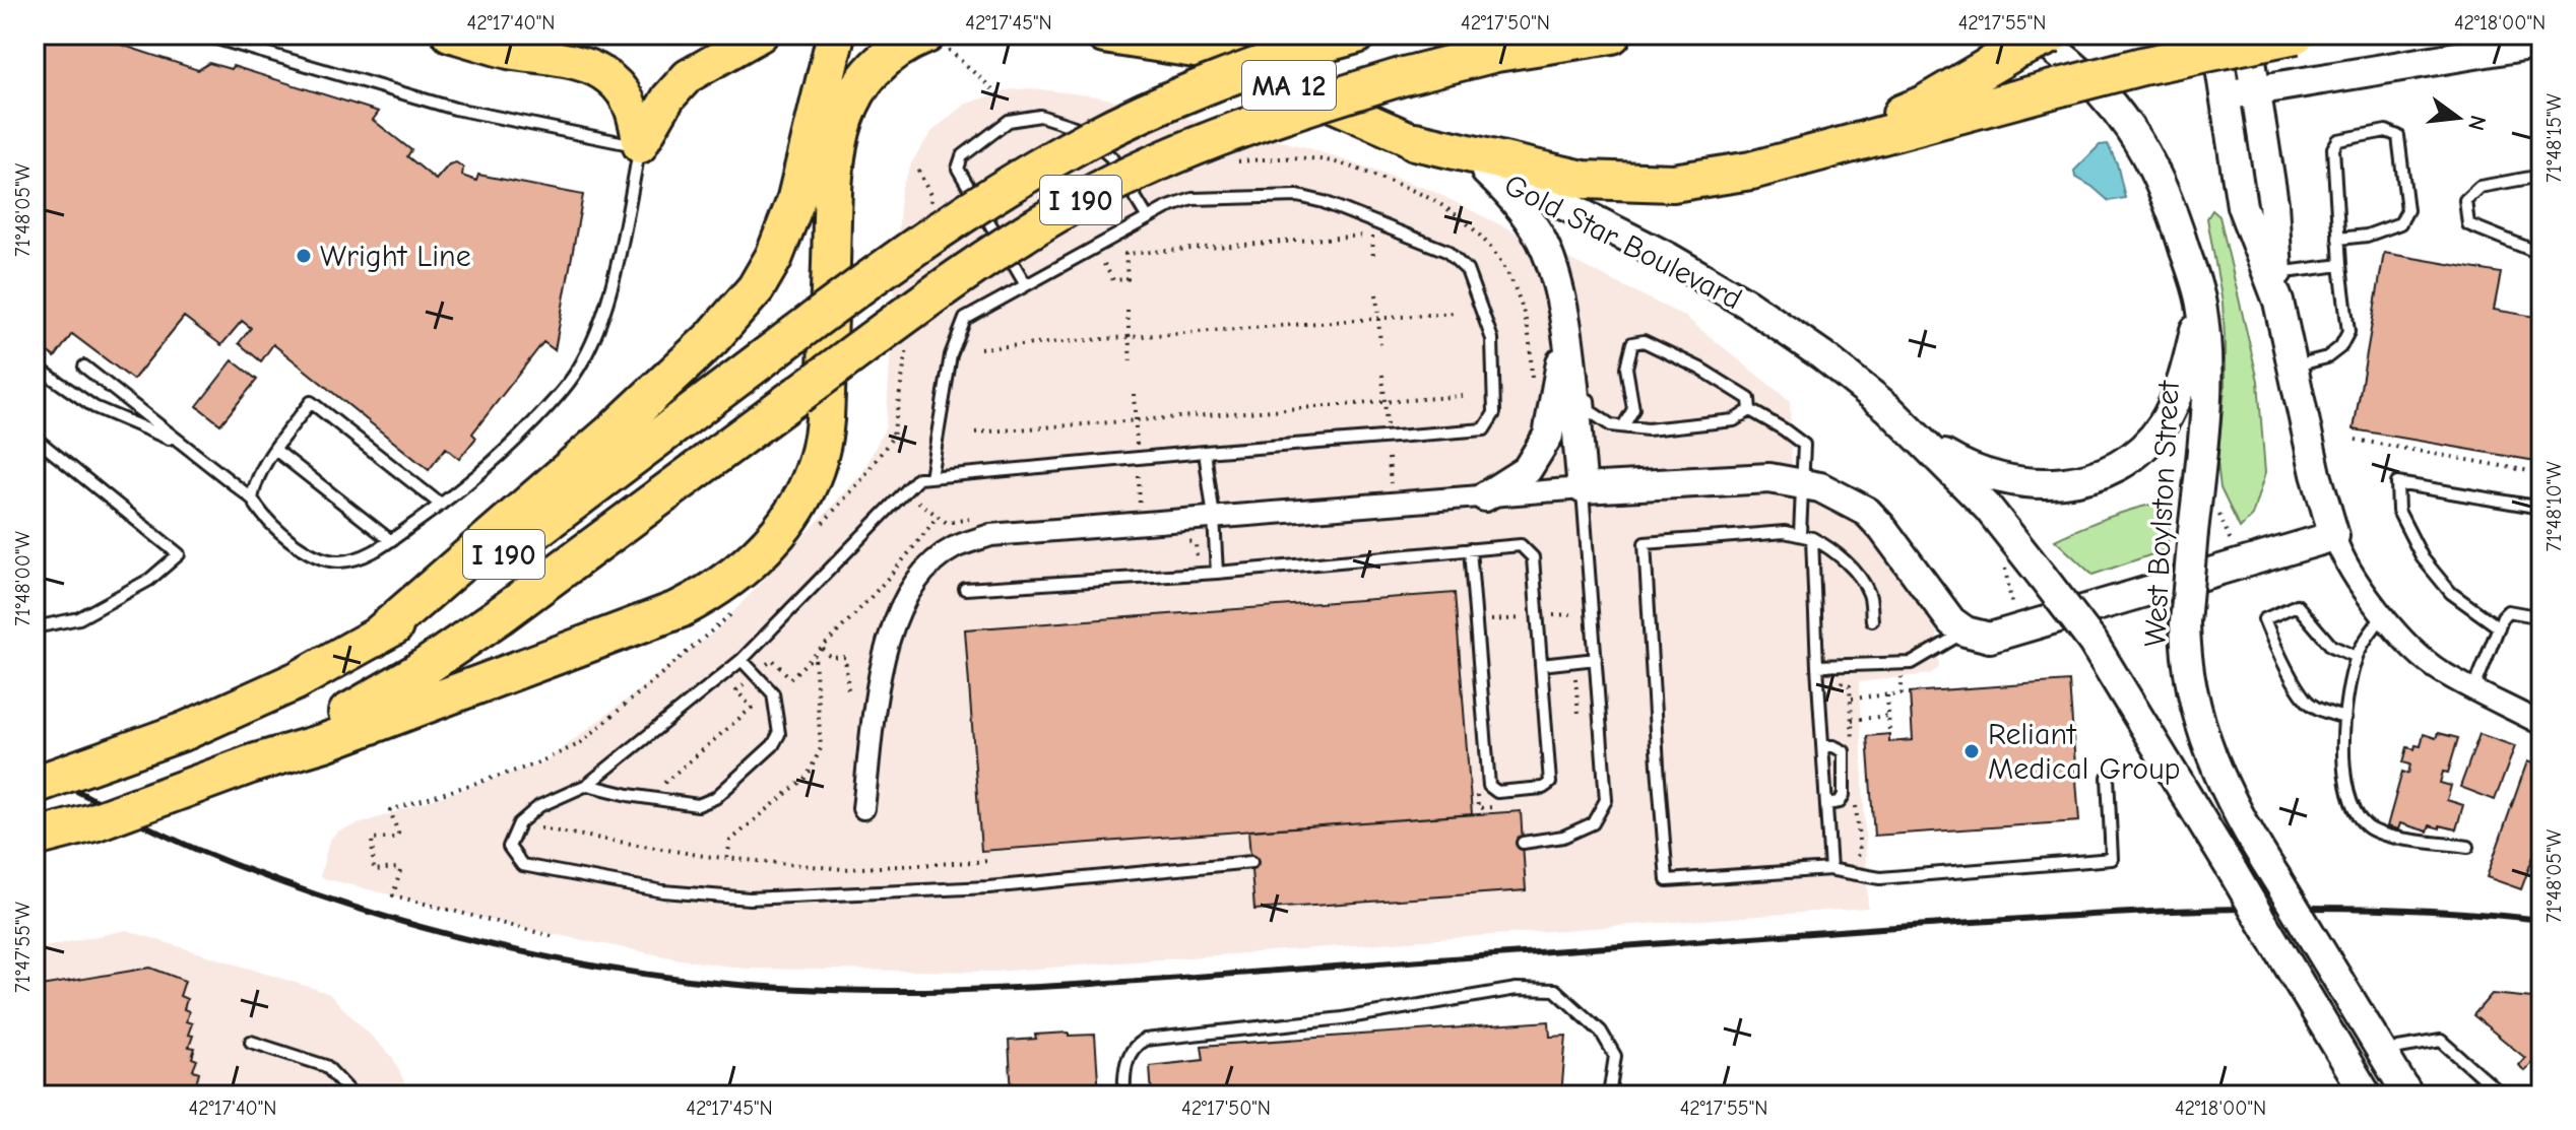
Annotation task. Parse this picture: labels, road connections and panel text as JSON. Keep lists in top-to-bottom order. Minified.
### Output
{"streets":{"highway":["I 190"],"main road":["MA 12","Gold Star Boulevard","West Boylston Street"]},"places":["Wright Line","Reliant Medical Group"],"north":"right","coordinates":["42°17'40\"N","42°17'45\"N","42°17'50\"N","42°17'55\"N","42°18'00\"N","71°48'15\"W","71°48'05\"W","71°48'10\"W","71°48'00\"W","71°47'55\"W"]}
